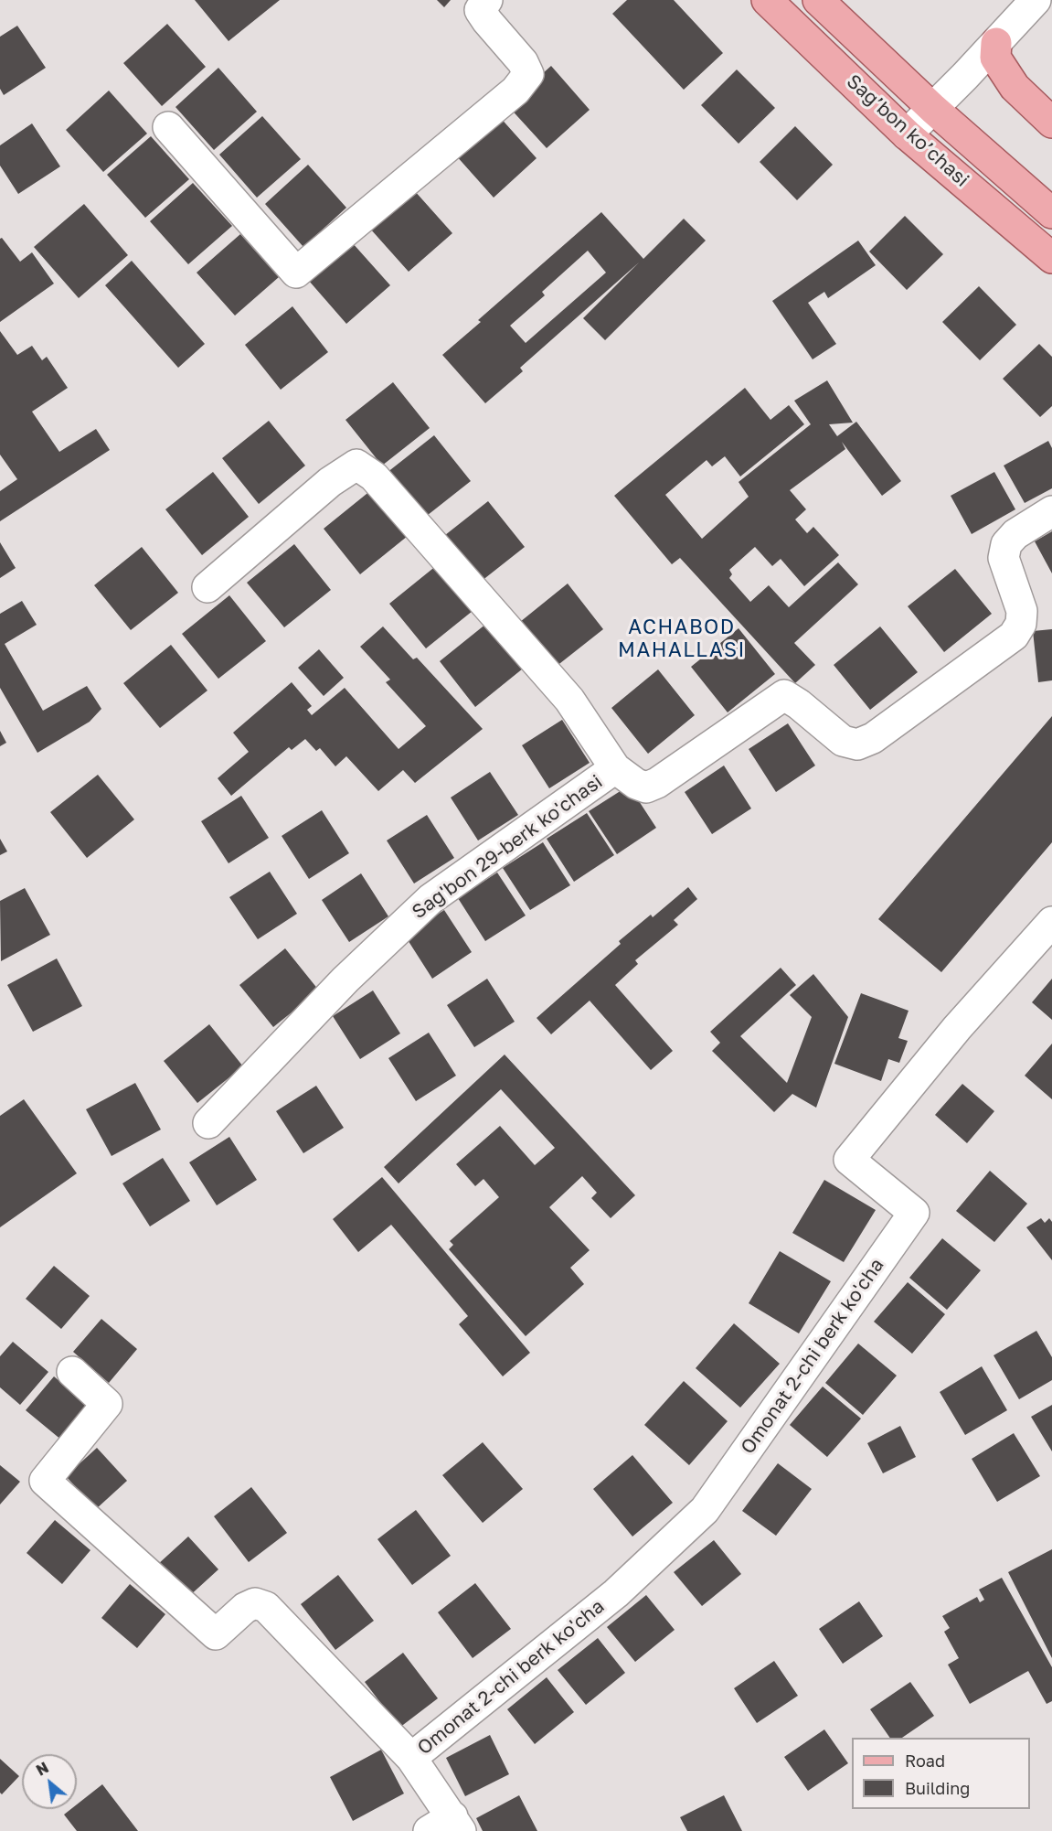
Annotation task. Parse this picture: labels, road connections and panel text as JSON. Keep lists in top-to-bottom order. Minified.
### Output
{"streets":{"main road":["Sag’bon ko’chasi"],"street":["Sag'bon 29-berk ko'chasi","Omonat 2-chi berk ko'cha"]},"districts":["ACHABOD MAHALLASI"],"legend":["Road","Building"],"north":"top left"}
